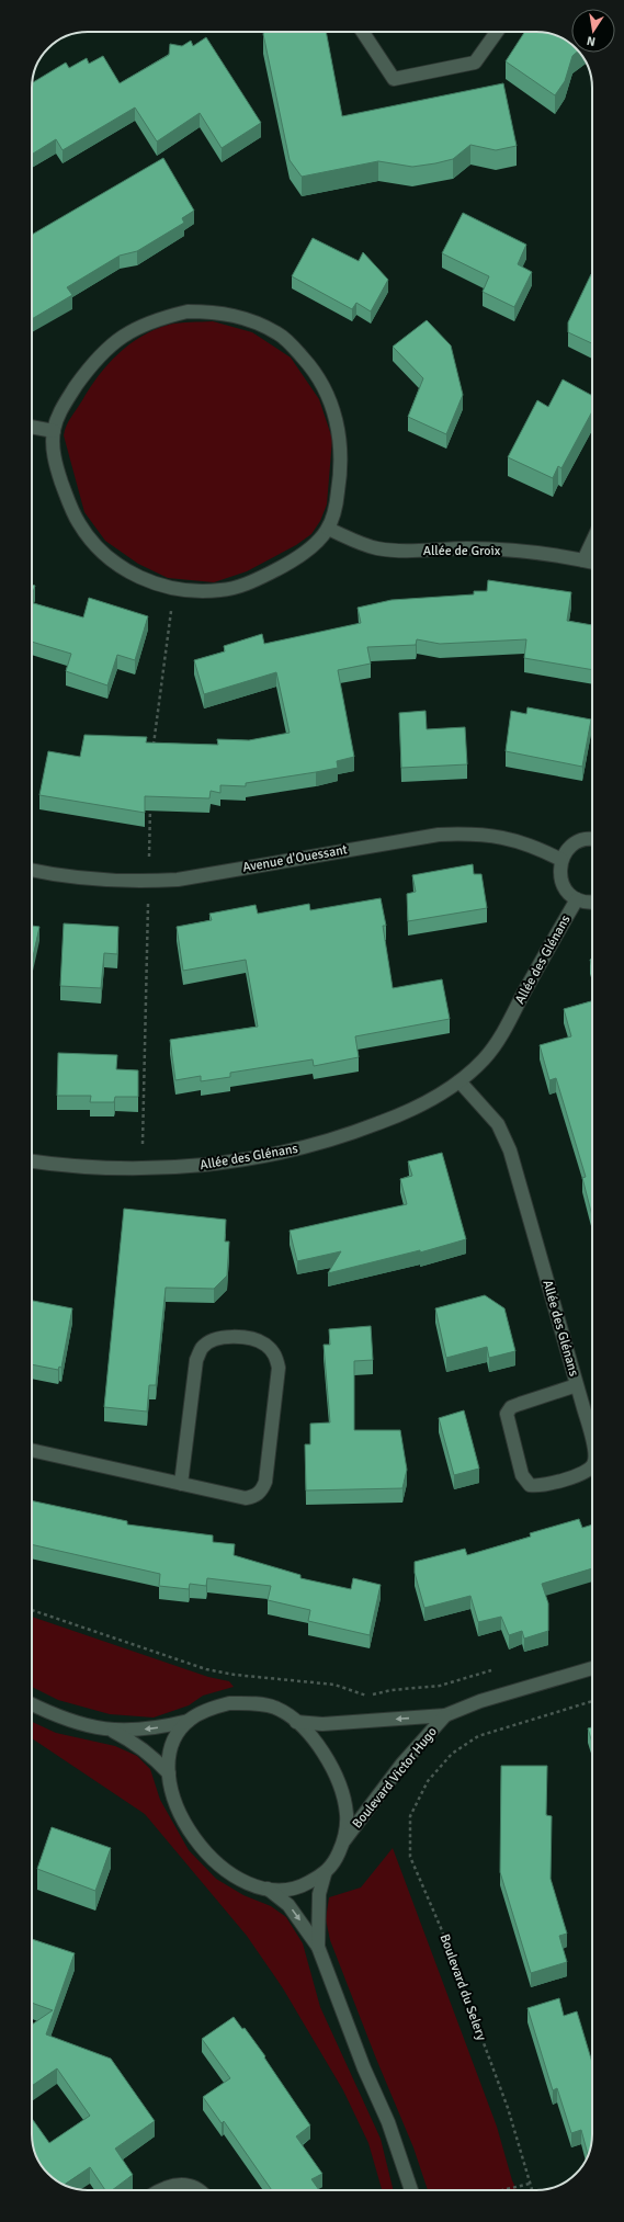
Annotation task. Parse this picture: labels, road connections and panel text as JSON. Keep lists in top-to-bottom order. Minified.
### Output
{"streets":{"street":["Allée de Groix","Avenue d'Ouessant","Allée des Glénans","Boulevard Victor Hugo"],"path":["Boulevard du Selery"]},"north":"bottom"}
